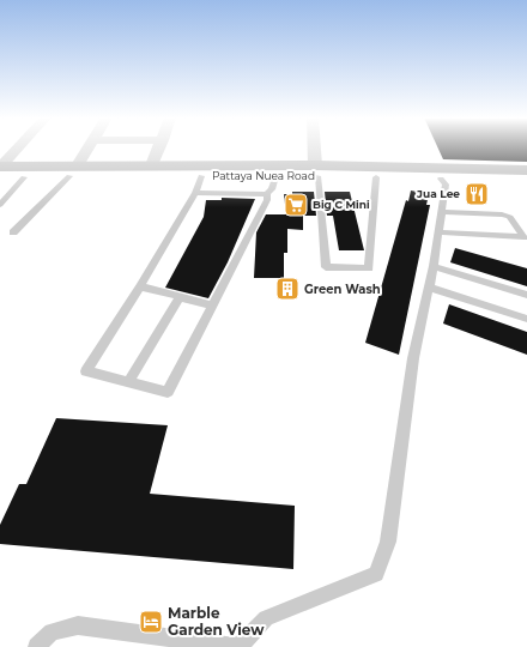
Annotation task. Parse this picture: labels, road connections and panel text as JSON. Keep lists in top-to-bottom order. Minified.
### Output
{"streets":{"main road":["Pattaya Nuea Road"]},"places":{"restaurant":["Jua Lee"],"supermarket":["Big C Mini"],"building":["Green Wash"],"hotel":["Marble Garden View"]}}
